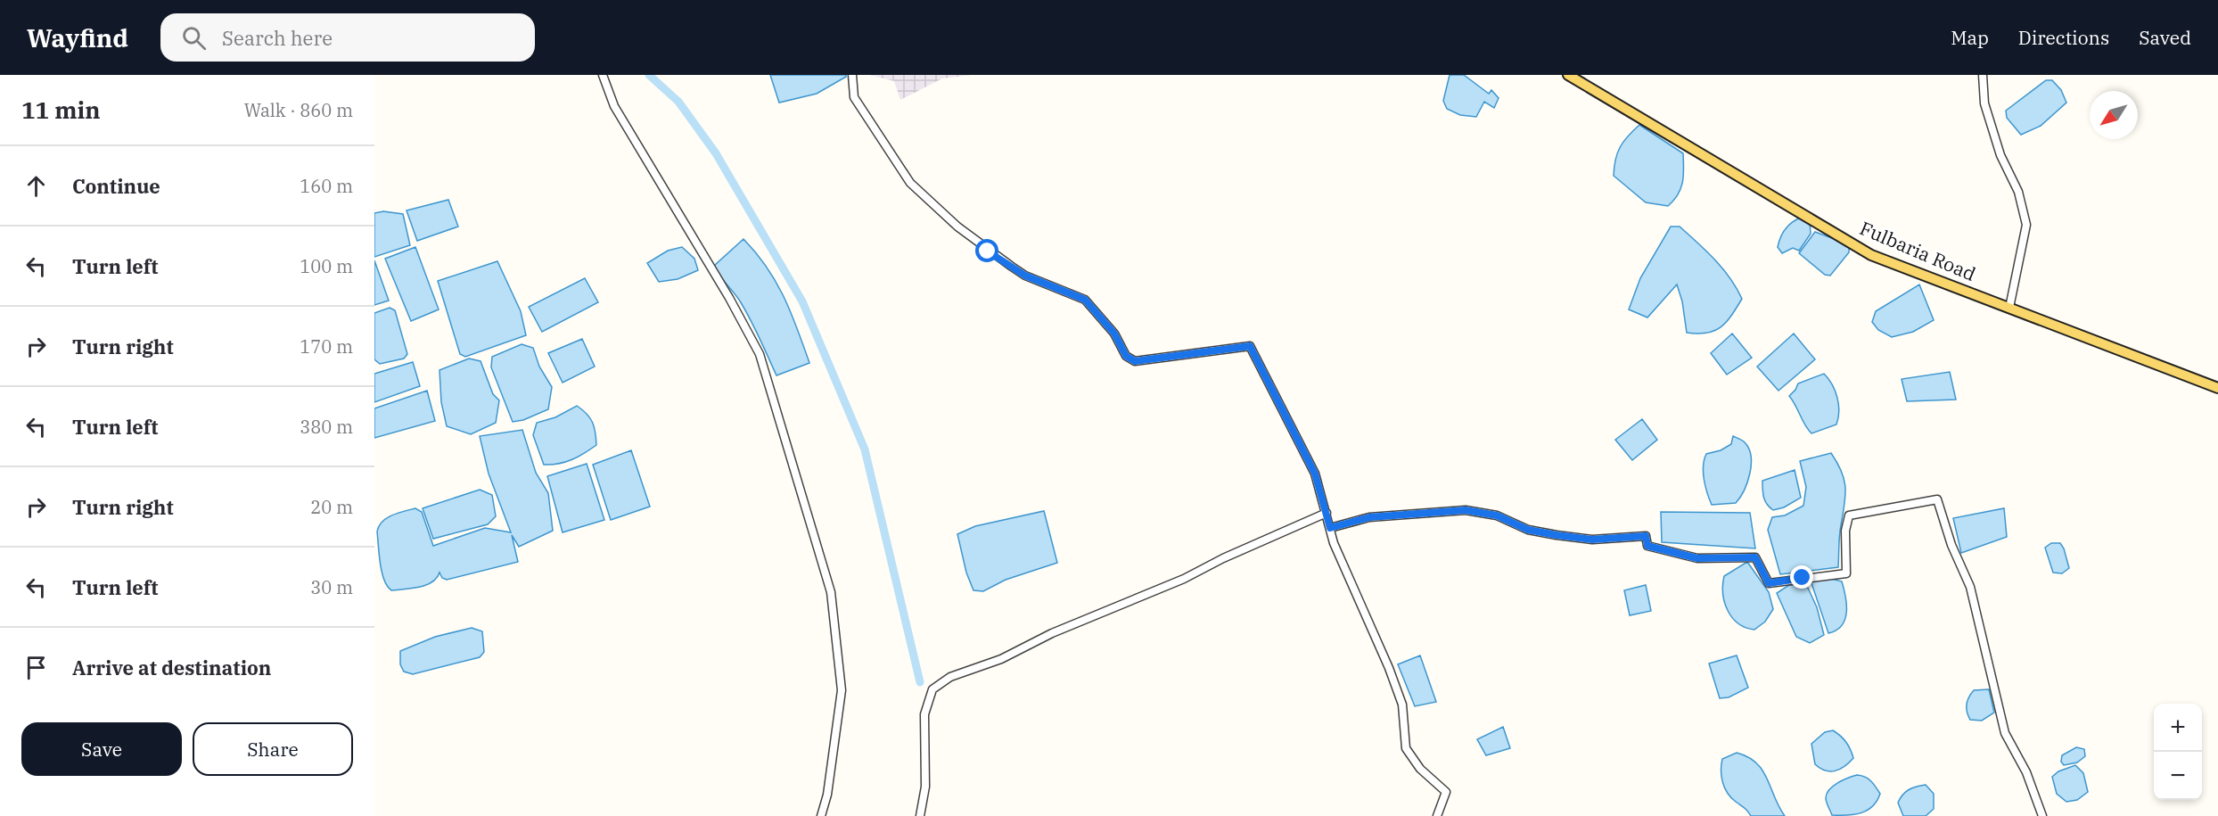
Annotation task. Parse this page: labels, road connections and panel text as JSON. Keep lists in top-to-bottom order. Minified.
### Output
{"streets":{"main road":["Fulbaria Road"]},"north":"bottom left","page":{"header":"Wayfind","search":"Search here","nav":["Map","Directions","Saved"],"heading":["11 min","Walk · 860 m"],"list":[["Continue","160 m"],["Turn left","100 m"],["Turn right","170 m"],["Turn left","380 m"],["Turn right","20 m"],["Turn left","30 m"],"Arrive at destination"],"map_buttons":["+","−"],"buttons":["Save","Share"]}}
